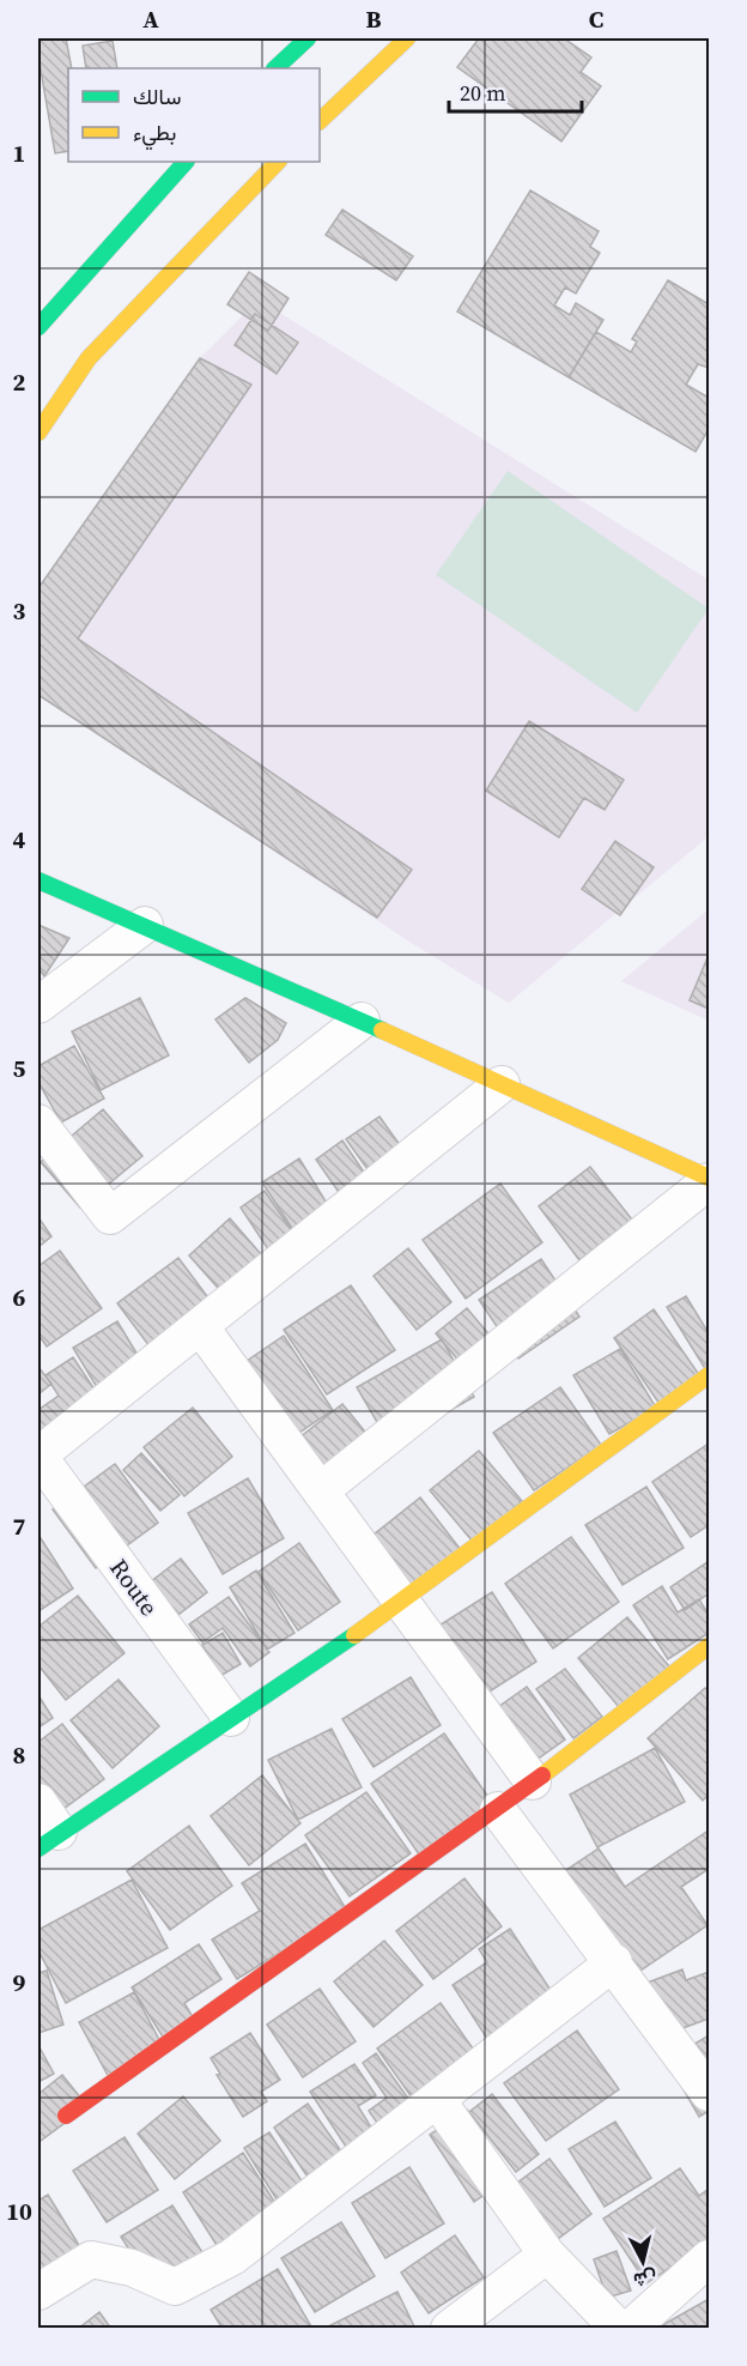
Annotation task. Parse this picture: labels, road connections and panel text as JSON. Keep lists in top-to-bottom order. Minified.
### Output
{"streets":{"street":["Route"]},"legend":["سالك","بطيء"],"scale_bar":"20 m","north":"bottom","grid":{"columns":["A","B","C"],"rows":["1","2","3","4","5","6","7","8","9","10"]}}
